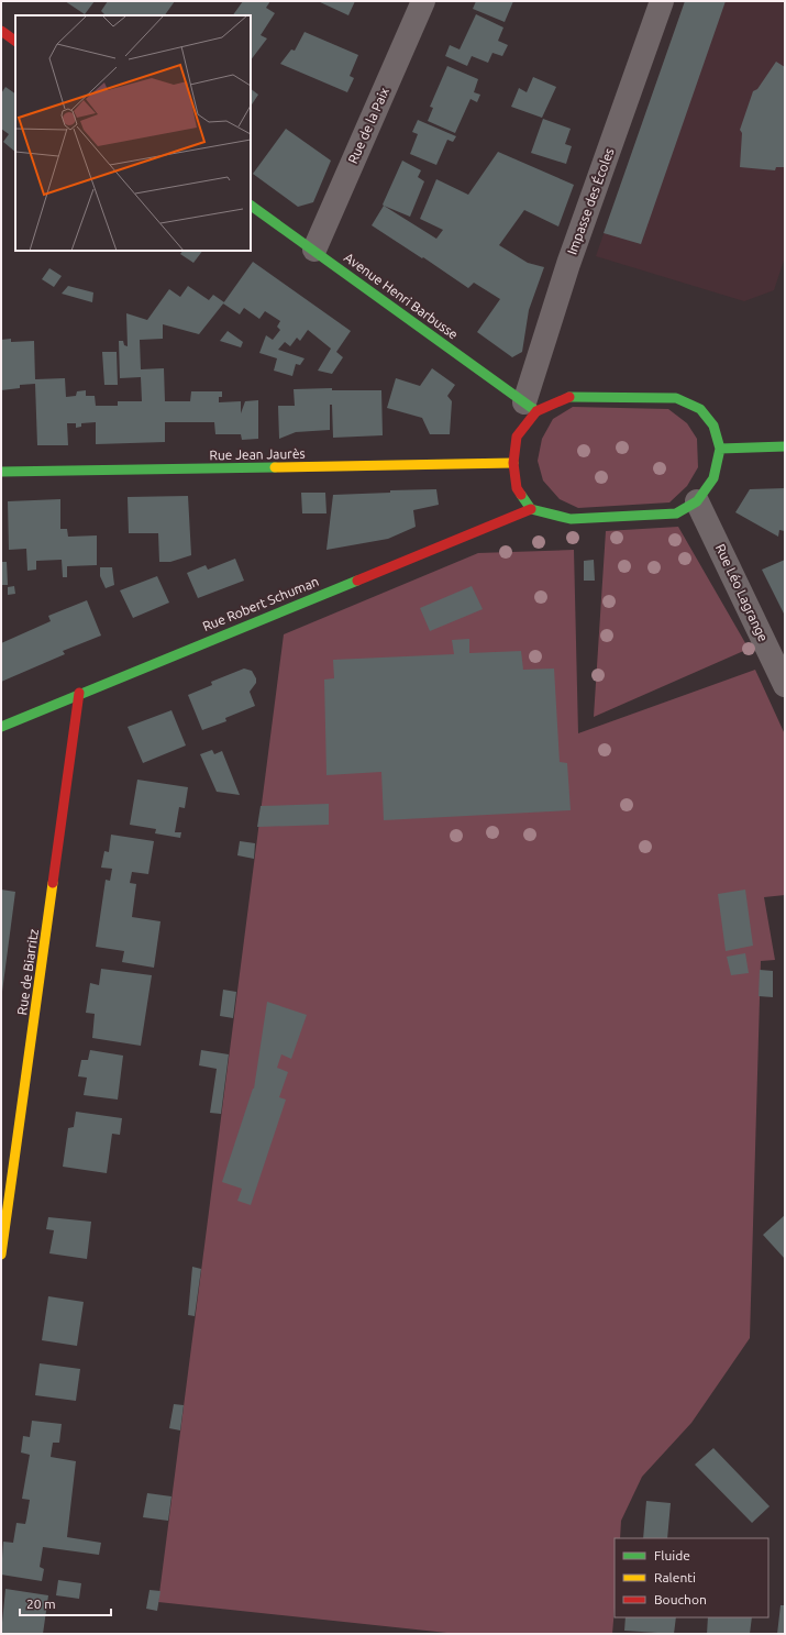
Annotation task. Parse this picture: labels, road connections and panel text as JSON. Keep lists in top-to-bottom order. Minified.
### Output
{"streets":{"street":["Rue de la Paix","Impasse des Écoles","Avenue Henri Barbusse","Rue Jean Jaurès","Rue Léo Lagrange","Rue Robert Schuman","Rue de Biarritz"]},"crossings":[["Rue de la Paix","Avenue Henri Barbusse"],["Impasse des Écoles","Avenue Henri Barbusse"],["Rue Robert Schuman","Rue de Biarritz"]],"legend":["Fluide","Ralenti","Bouchon"],"scale_bar":"20 m"}
